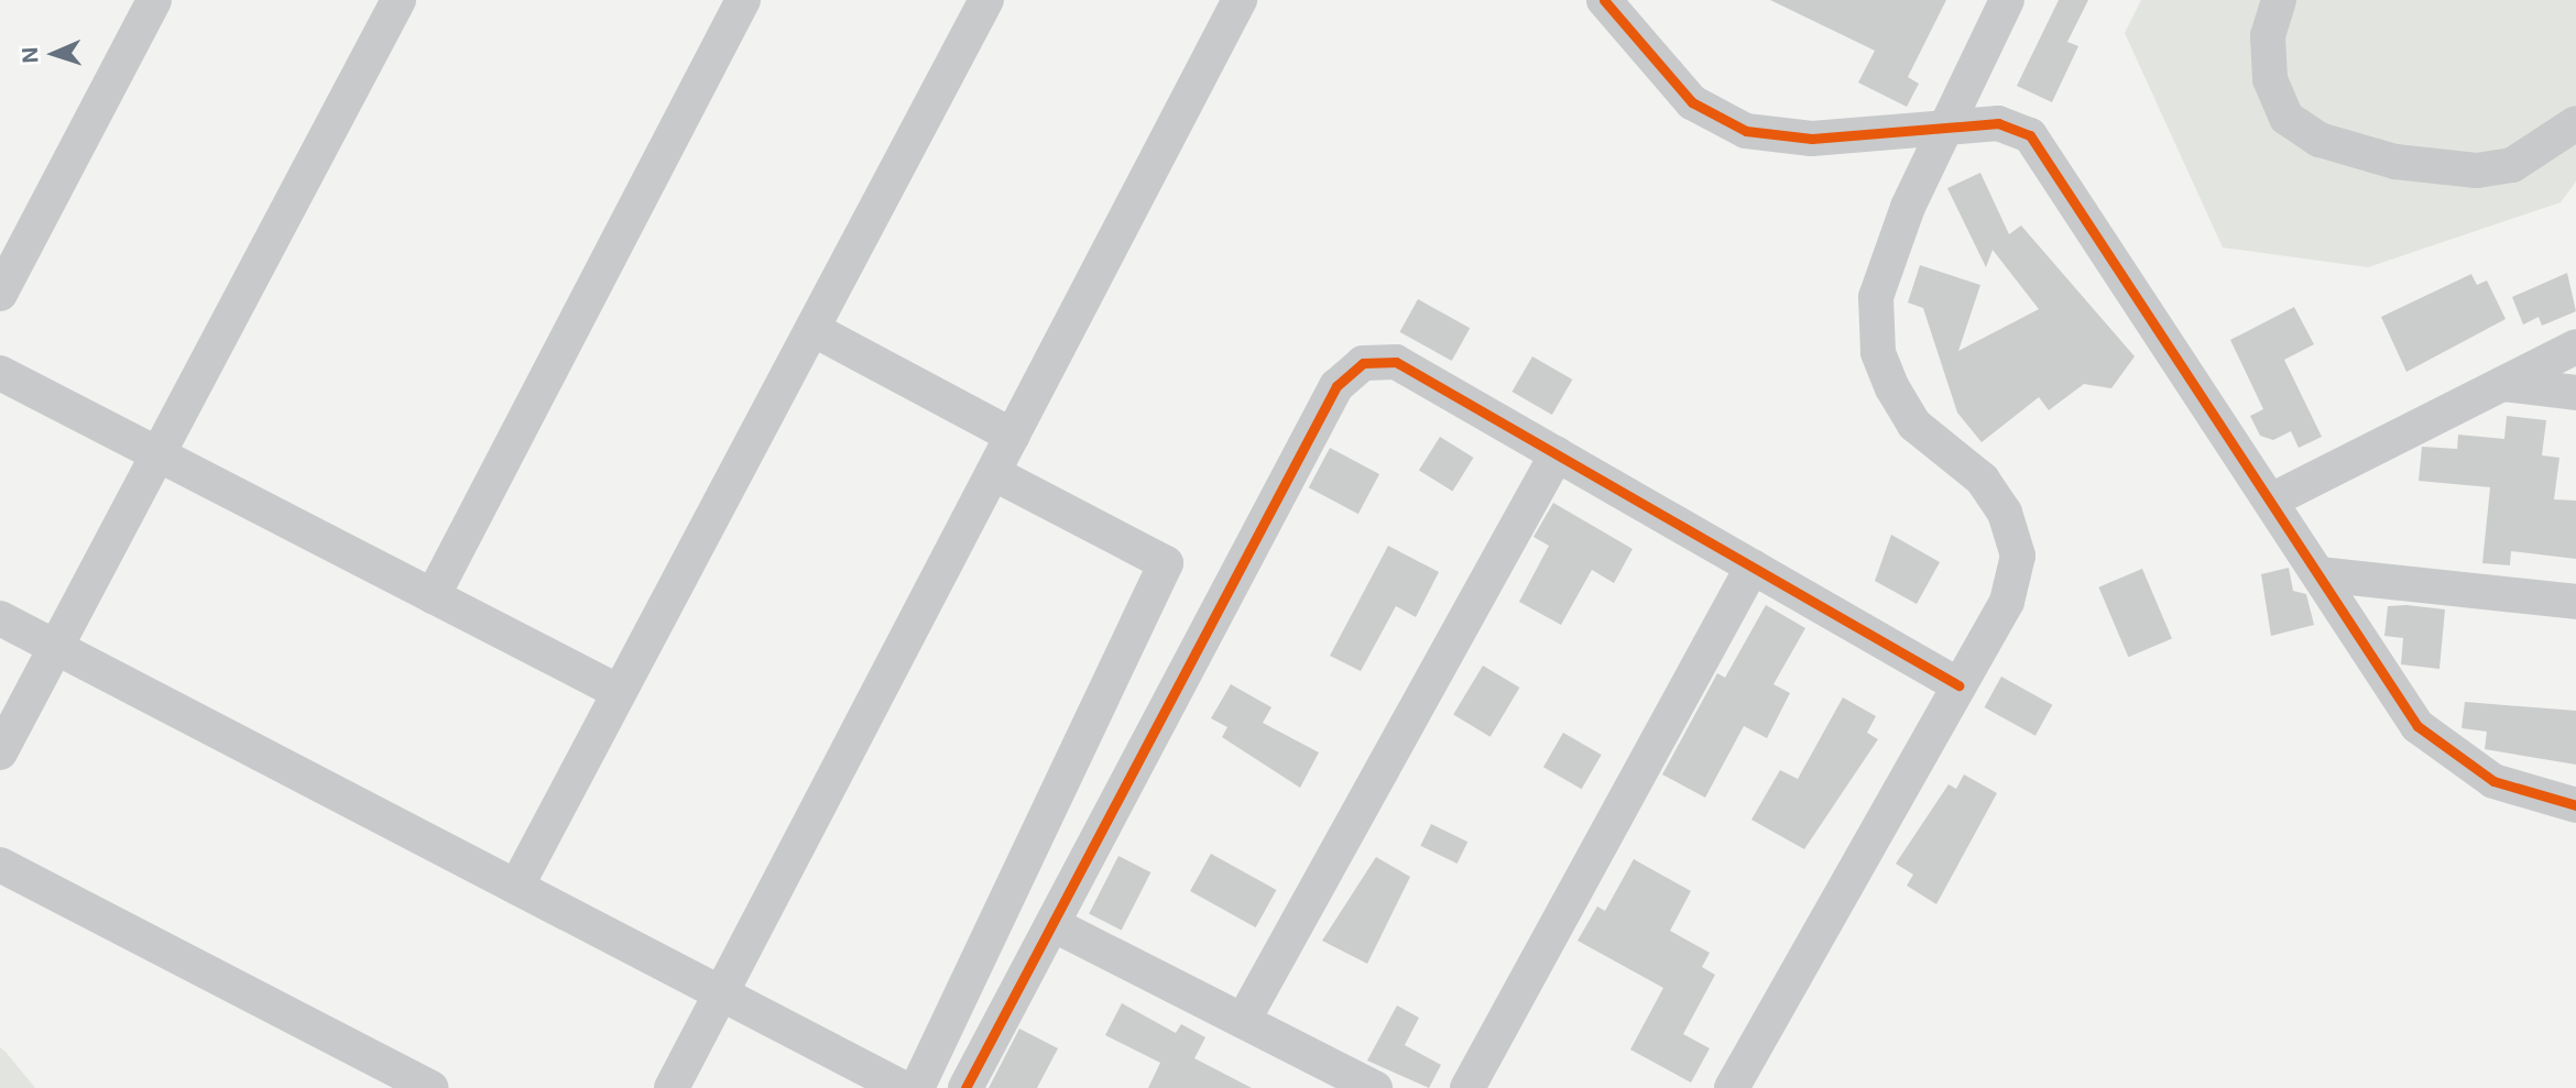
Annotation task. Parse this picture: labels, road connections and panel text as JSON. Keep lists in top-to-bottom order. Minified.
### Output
{"north":"left"}
